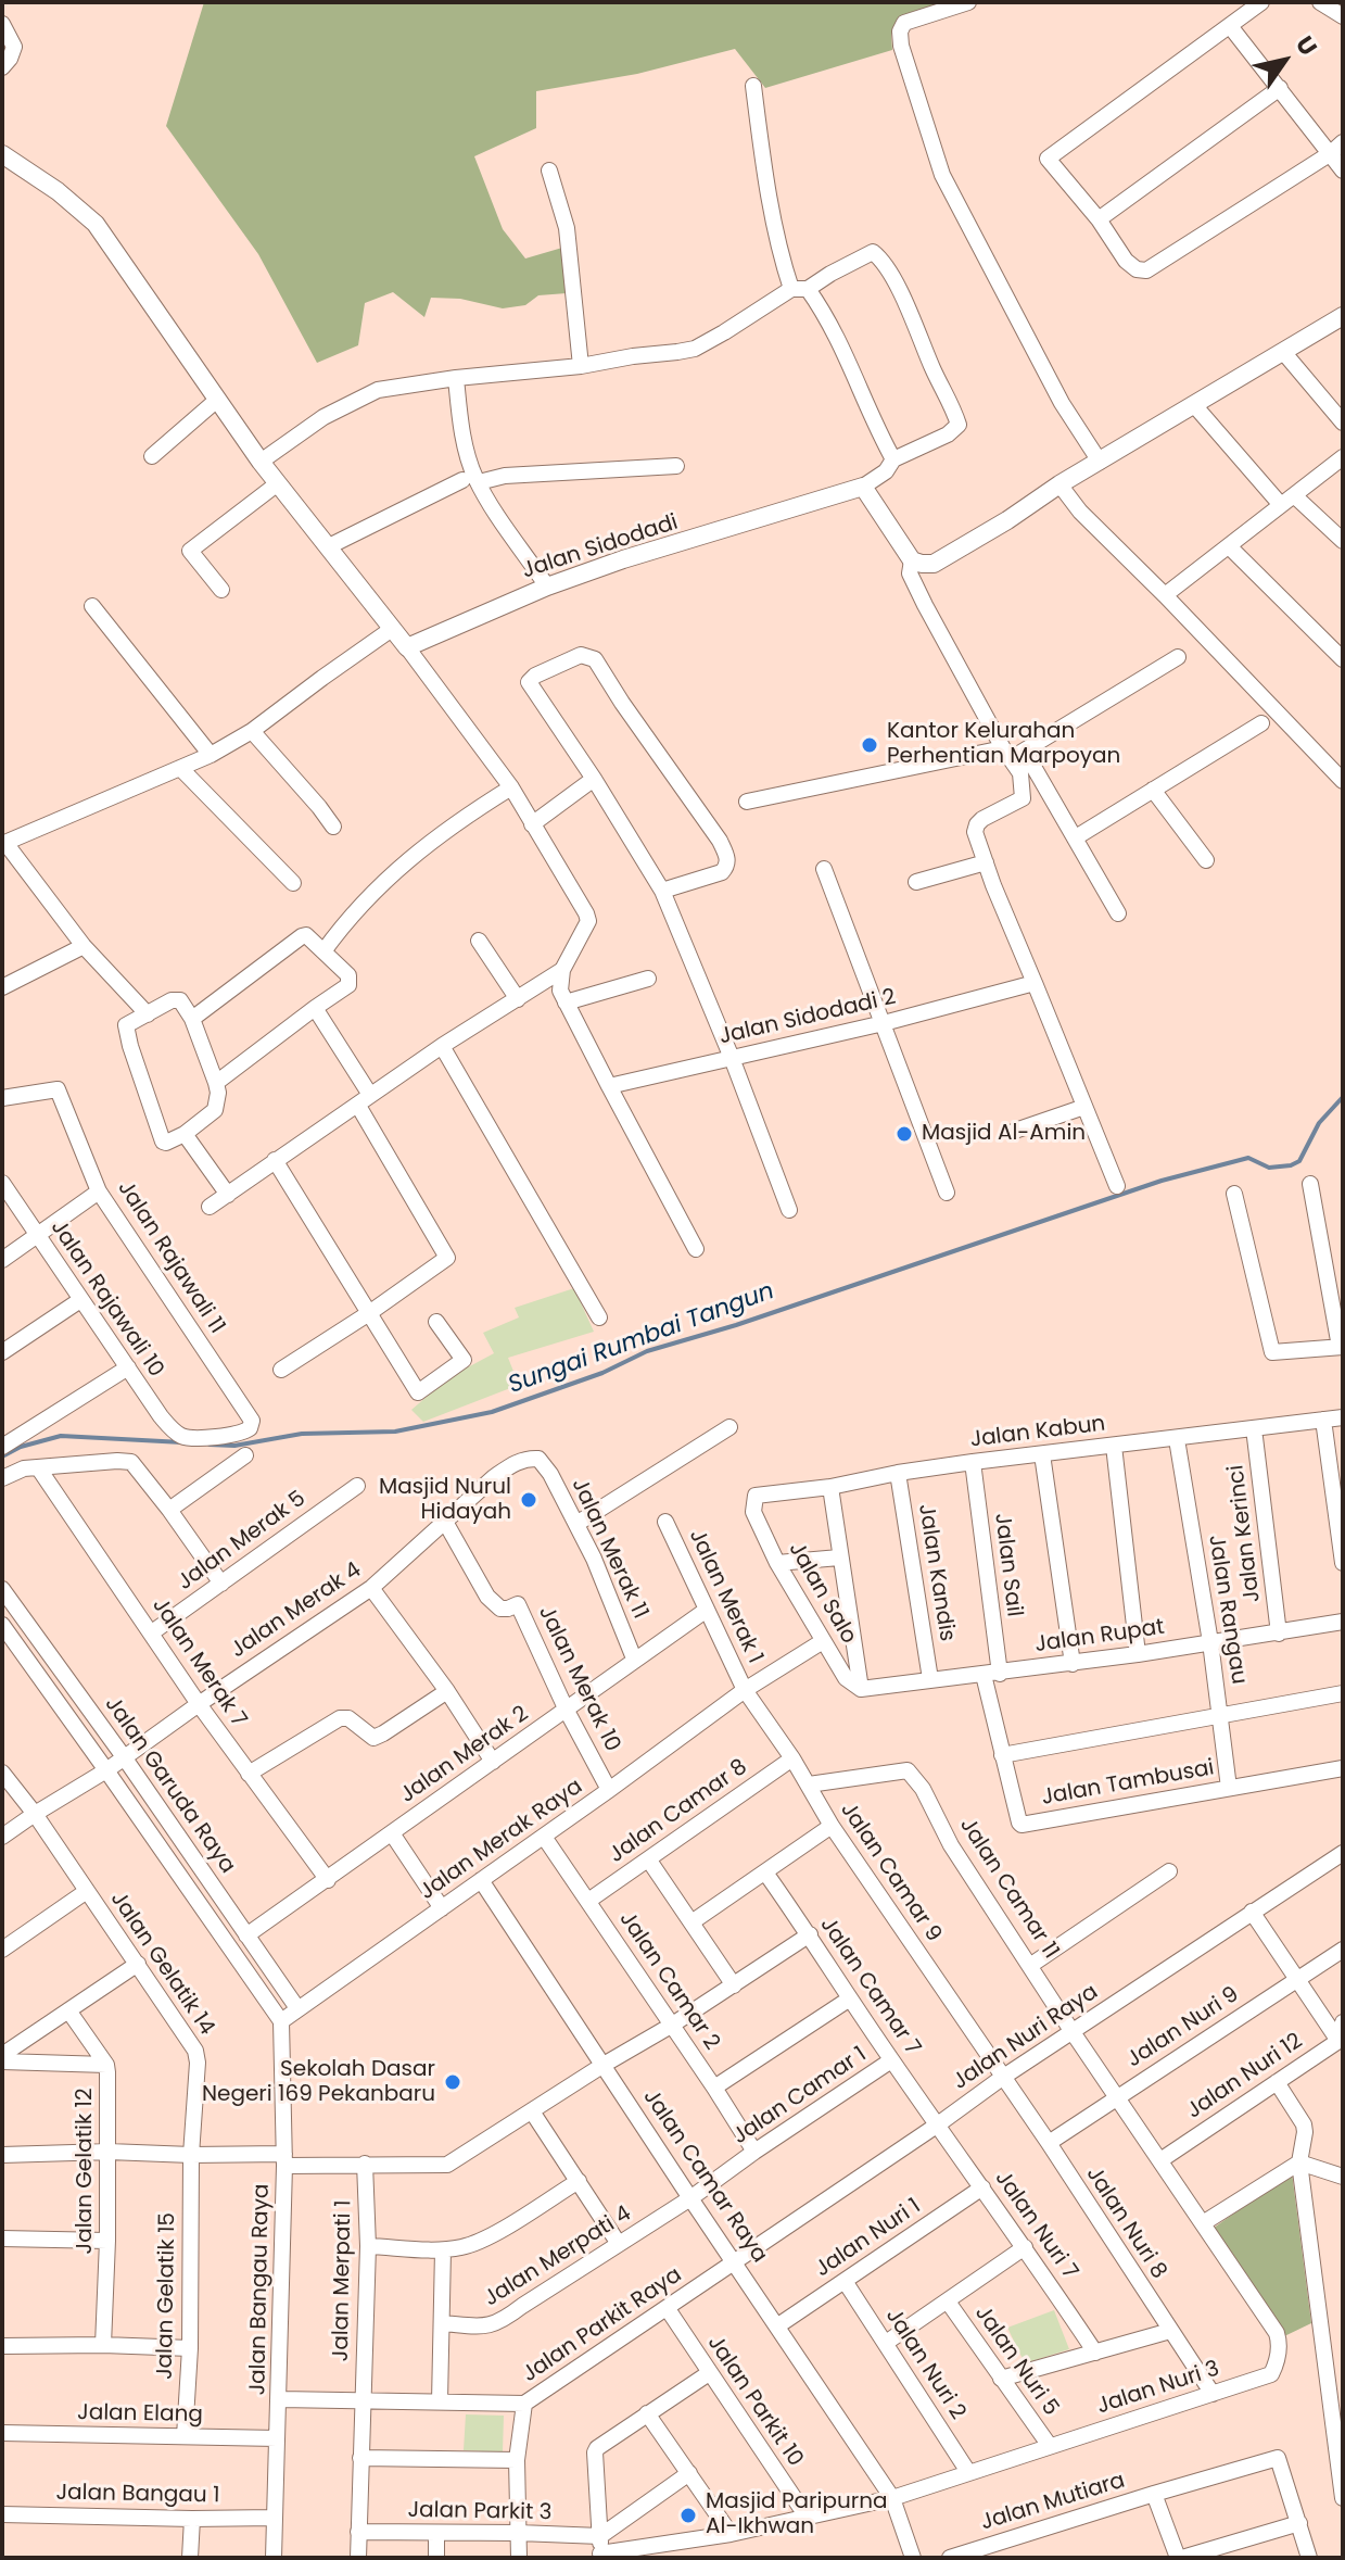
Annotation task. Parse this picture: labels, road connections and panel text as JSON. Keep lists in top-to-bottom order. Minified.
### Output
{"streets":{"street":["Jalan Sidodadi","Jalan Sidodadi 2","Jalan Rajawali 11","Jalan Rajawali 10","Jalan Kabun","Jalan Kerinci","Jalan Merak 5","Jalan Merak 11","Jalan Sail","Jalan Kandis","Jalan Salo","Jalan Merak 1","Jalan Rangau","Jalan Merak 4","Jalan Rupat","Jalan Merak 7","Jalan Merak 10","Jalan Merak 2","Jalan Tambusai","Jalan Garuda Raya","Jalan Camar 8","Jalan Merak Raya","Jalan Camar 9","Jalan Camar 11","Jalan Gelatik 14","Jalan Camar 2","Jalan Camar 7","Jalan Nuri 9","Jalan Nuri Raya","Jalan Nuri 12","Jalan Camar 1","Jalan Gelatik 12","Jalan Camar Raya","Jalan Nuri 8","Jalan Nuri 7","Jalan Nuri 1","Jalan Merpati 4","Jalan Merpati 1","Jalan Bangau Raya","Jalan Gelatik 15","Jalan Parkit Raya","Jalan Nuri 5","Jalan Nuri 2","Jalan Nuri 3","Jalan Parkit 10","Jalan Elang","Jalan Bangau 1","Jalan Mutiara","Jalan Parkit 3"]},"crossings":[["Jalan Rajawali 11","Jalan Rajawali 10"],["Jalan Kabun","Jalan Kerinci"],["Jalan Kabun","Jalan Sail"],["Jalan Kabun","Jalan Kandis"],["Jalan Kabun","Jalan Salo"],["Jalan Kabun","Jalan Rangau"],["Jalan Kerinci","Jalan Rupat"],["Jalan Merak 5","Jalan Merak 7"],["Jalan Merak 11","Jalan Merak 4"],["Jalan Merak 11","Jalan Merak 2"],["Jalan Sail","Jalan Rupat"],["Jalan Sail","Jalan Tambusai"],["Jalan Kandis","Jalan Rupat"],["Jalan Salo","Jalan Rupat"],["Jalan Salo","Jalan Merak Raya"],["Jalan Merak 1","Jalan Merak 2"],["Jalan Merak 1","Jalan Merak Raya"],["Jalan Merak 1","Jalan Camar 9"],["Jalan Rangau","Jalan Rupat"],["Jalan Rangau","Jalan Tambusai"],["Jalan Merak 4","Jalan Merak 7"],["Jalan Merak 4","Jalan Merak 10"],["Jalan Merak 4","Jalan Garuda Raya"],["Jalan Merak 4","Jalan Gelatik 14"],["Jalan Rupat","Jalan Tambusai"],["Jalan Merak 7","Jalan Merak 2"],["Jalan Merak 10","Jalan Merak 2"],["Jalan Merak 10","Jalan Merak Raya"],["Jalan Merak 2","Jalan Garuda Raya"],["Jalan Garuda Raya","Jalan Merak Raya"],["Jalan Garuda Raya","Jalan Bangau Raya"],["Jalan Camar 8","Jalan Camar 9"],["Jalan Camar 8","Jalan Camar 2"],["Jalan Merak Raya","Jalan Camar 9"],["Jalan Merak Raya","Jalan Camar 2"],["Jalan Merak Raya","Jalan Camar Raya"],["Jalan Merak Raya","Jalan Bangau Raya"],["Jalan Camar 9","Jalan Camar 11"],["Jalan Camar 9","Jalan Nuri Raya"],["Jalan Camar 9","Jalan Nuri 8"],["Jalan Camar 11","Jalan Nuri 9"],["Jalan Camar 11","Jalan Nuri Raya"],["Jalan Camar 11","Jalan Nuri 12"],["Jalan Camar 11","Jalan Nuri 3"],["Jalan Gelatik 14","Jalan Gelatik 15"],["Jalan Camar 2","Jalan Camar 1"],["Jalan Camar 7","Jalan Nuri Raya"],["Jalan Camar 7","Jalan Camar 1"],["Jalan Camar 7","Jalan Nuri 7"],["Jalan Nuri 9","Jalan Nuri 8"],["Jalan Nuri Raya","Jalan Camar Raya"],["Jalan Nuri Raya","Jalan Nuri 8"],["Jalan Nuri Raya","Jalan Nuri 7"],["Jalan Nuri Raya","Jalan Parkit Raya"],["Jalan Camar 1","Jalan Camar Raya"],["Jalan Camar 1","Jalan Merpati 4"],["Jalan Camar Raya","Jalan Nuri 1"],["Jalan Camar Raya","Jalan Merpati 4"],["Jalan Camar Raya","Jalan Parkit Raya"],["Jalan Camar Raya","Jalan Nuri 3"],["Jalan Nuri 8","Jalan Nuri 3"],["Jalan Nuri 7","Jalan Nuri 1"],["Jalan Nuri 1","Jalan Nuri 2"],["Jalan Merpati 1","Jalan Parkit Raya"],["Jalan Merpati 1","Jalan Parkit 3"],["Jalan Bangau Raya","Jalan Parkit Raya"],["Jalan Bangau Raya","Jalan Elang"],["Jalan Bangau Raya","Jalan Bangau 1"],["Jalan Gelatik 15","Jalan Elang"],["Jalan Parkit Raya","Jalan Parkit 10"],["Jalan Nuri 5","Jalan Nuri 3"],["Jalan Nuri 2","Jalan Nuri 3"],["Jalan Nuri 3","Jalan Parkit 10"],["Jalan Nuri 3","Jalan Parkit 3"]],"water":["Sungai Rumbai Tangun"],"places":["Kantor Kelurahan Perhentian Marpoyan","Masjid Al-Amin","Masjid Nurul Hidayah","Sekolah Dasar Negeri 169 Pekanbaru","Masjid Paripurna Al-Ikhwan"],"north":"top right"}
